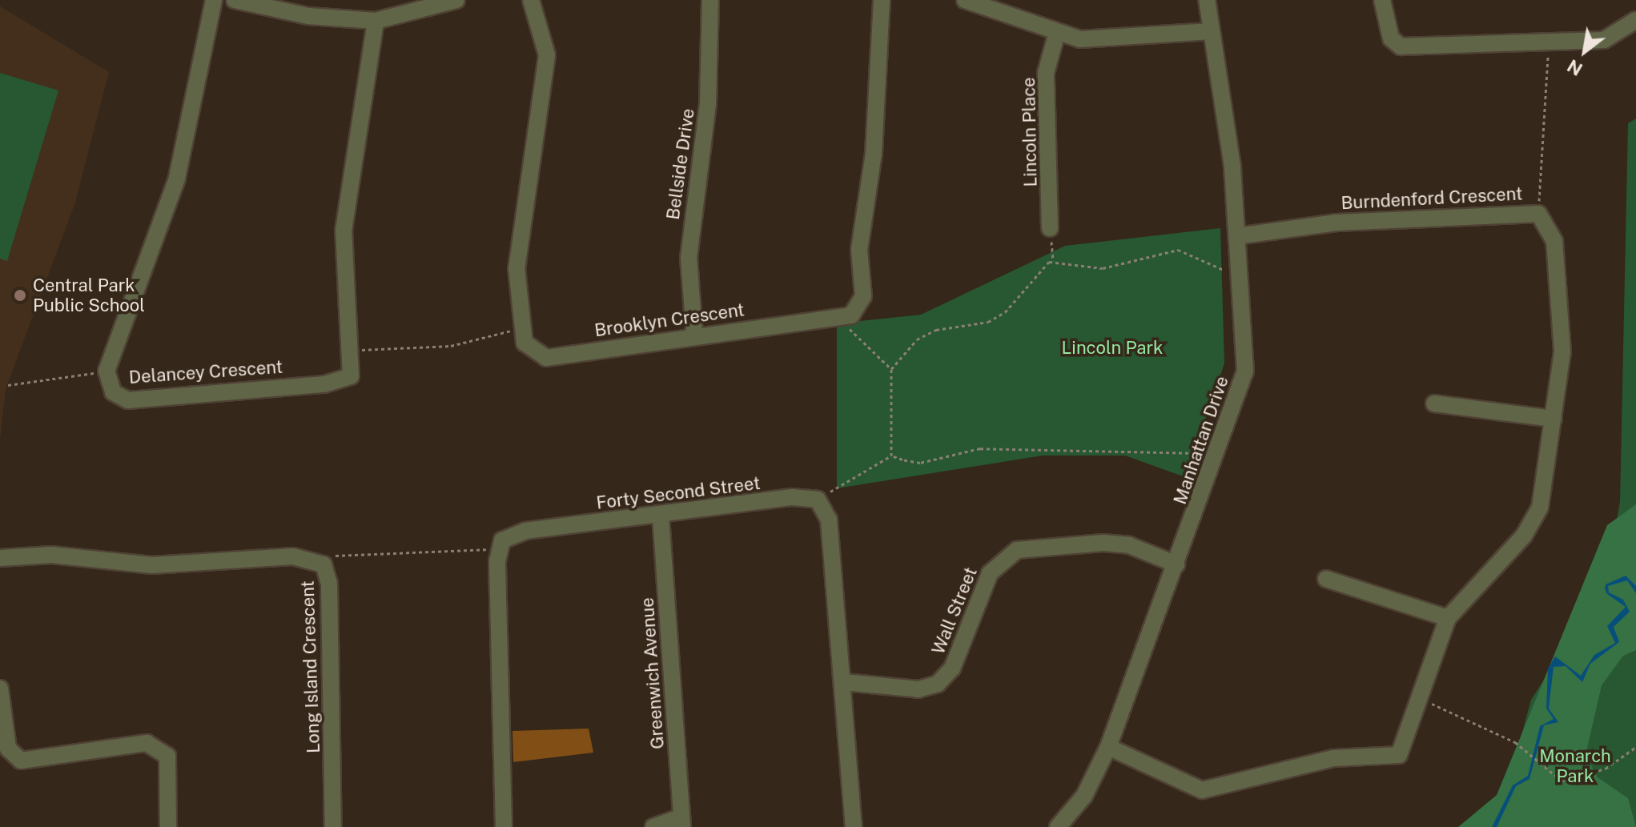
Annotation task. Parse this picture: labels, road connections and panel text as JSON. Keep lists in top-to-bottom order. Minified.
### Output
{"streets":{"street":["Lincoln Place","Bellside Drive","Burndenford Crescent","Brooklyn Crescent","Delancey Crescent","Manhattan Drive","Forty Second Street","Wall Street","Long Island Crescent","Greenwich Avenue"]},"crossings":[["Bellside Drive","Brooklyn Crescent"],["Burndenford Crescent","Manhattan Drive"],["Manhattan Drive","Wall Street"],["Forty Second Street","Greenwich Avenue"]],"parks":["Lincoln Park","Monarch Park"],"places":["Central Park Public School"],"north":"bottom left"}
